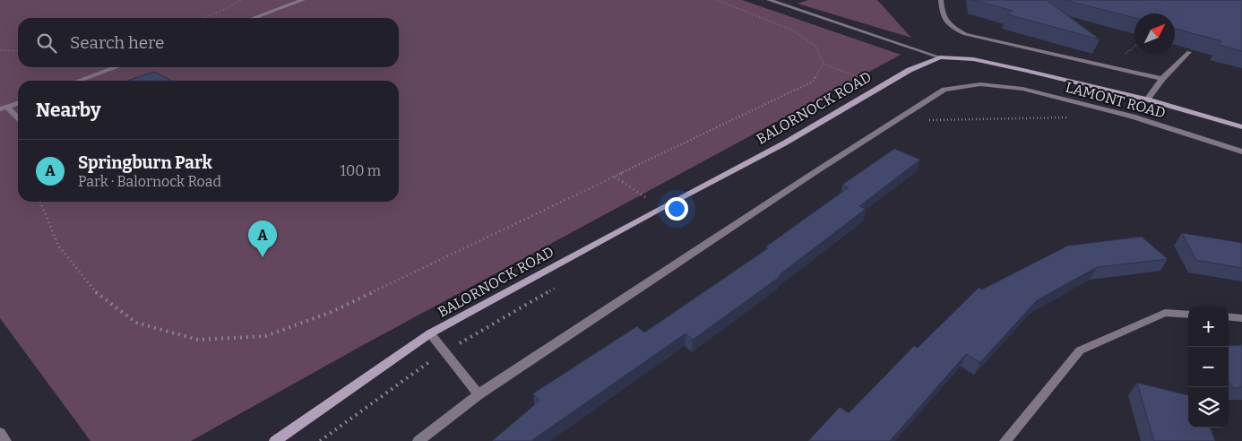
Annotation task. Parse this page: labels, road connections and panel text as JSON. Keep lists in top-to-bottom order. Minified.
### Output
{"streets":{"street":["LAMONT ROAD","BALORNOCK ROAD"]},"north":"top right","page":{"search":"Search here","heading":"Nearby","list":[{"mark":"A","name":"Springburn Park","note":"Park · Balornock Road","value":"100 m"}],"pins":"A","map_buttons":["+","−"]}}
